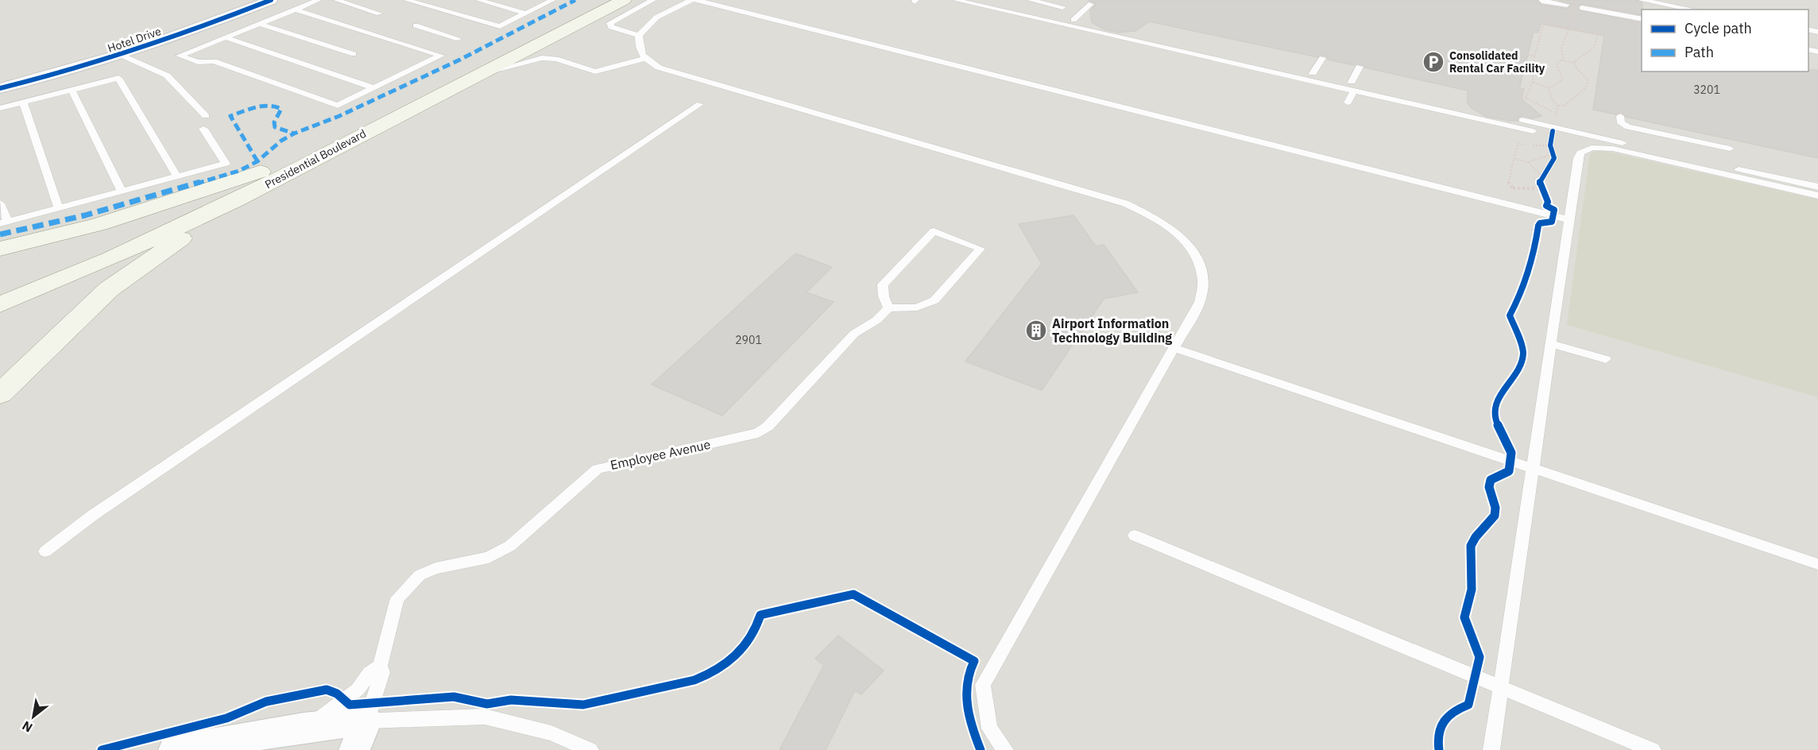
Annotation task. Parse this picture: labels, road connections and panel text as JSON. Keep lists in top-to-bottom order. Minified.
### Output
{"streets":{"main road":["Presidential Boulevard"],"street":["Hotel Drive","Employee Avenue"]},"places":{"parking":["Consolidated Rental Car Facility"],"building":["Airport Information Technology Building"]},"house_numbers":["3201","2901"],"legend":["Cycle path","Path"],"north":"bottom left"}
